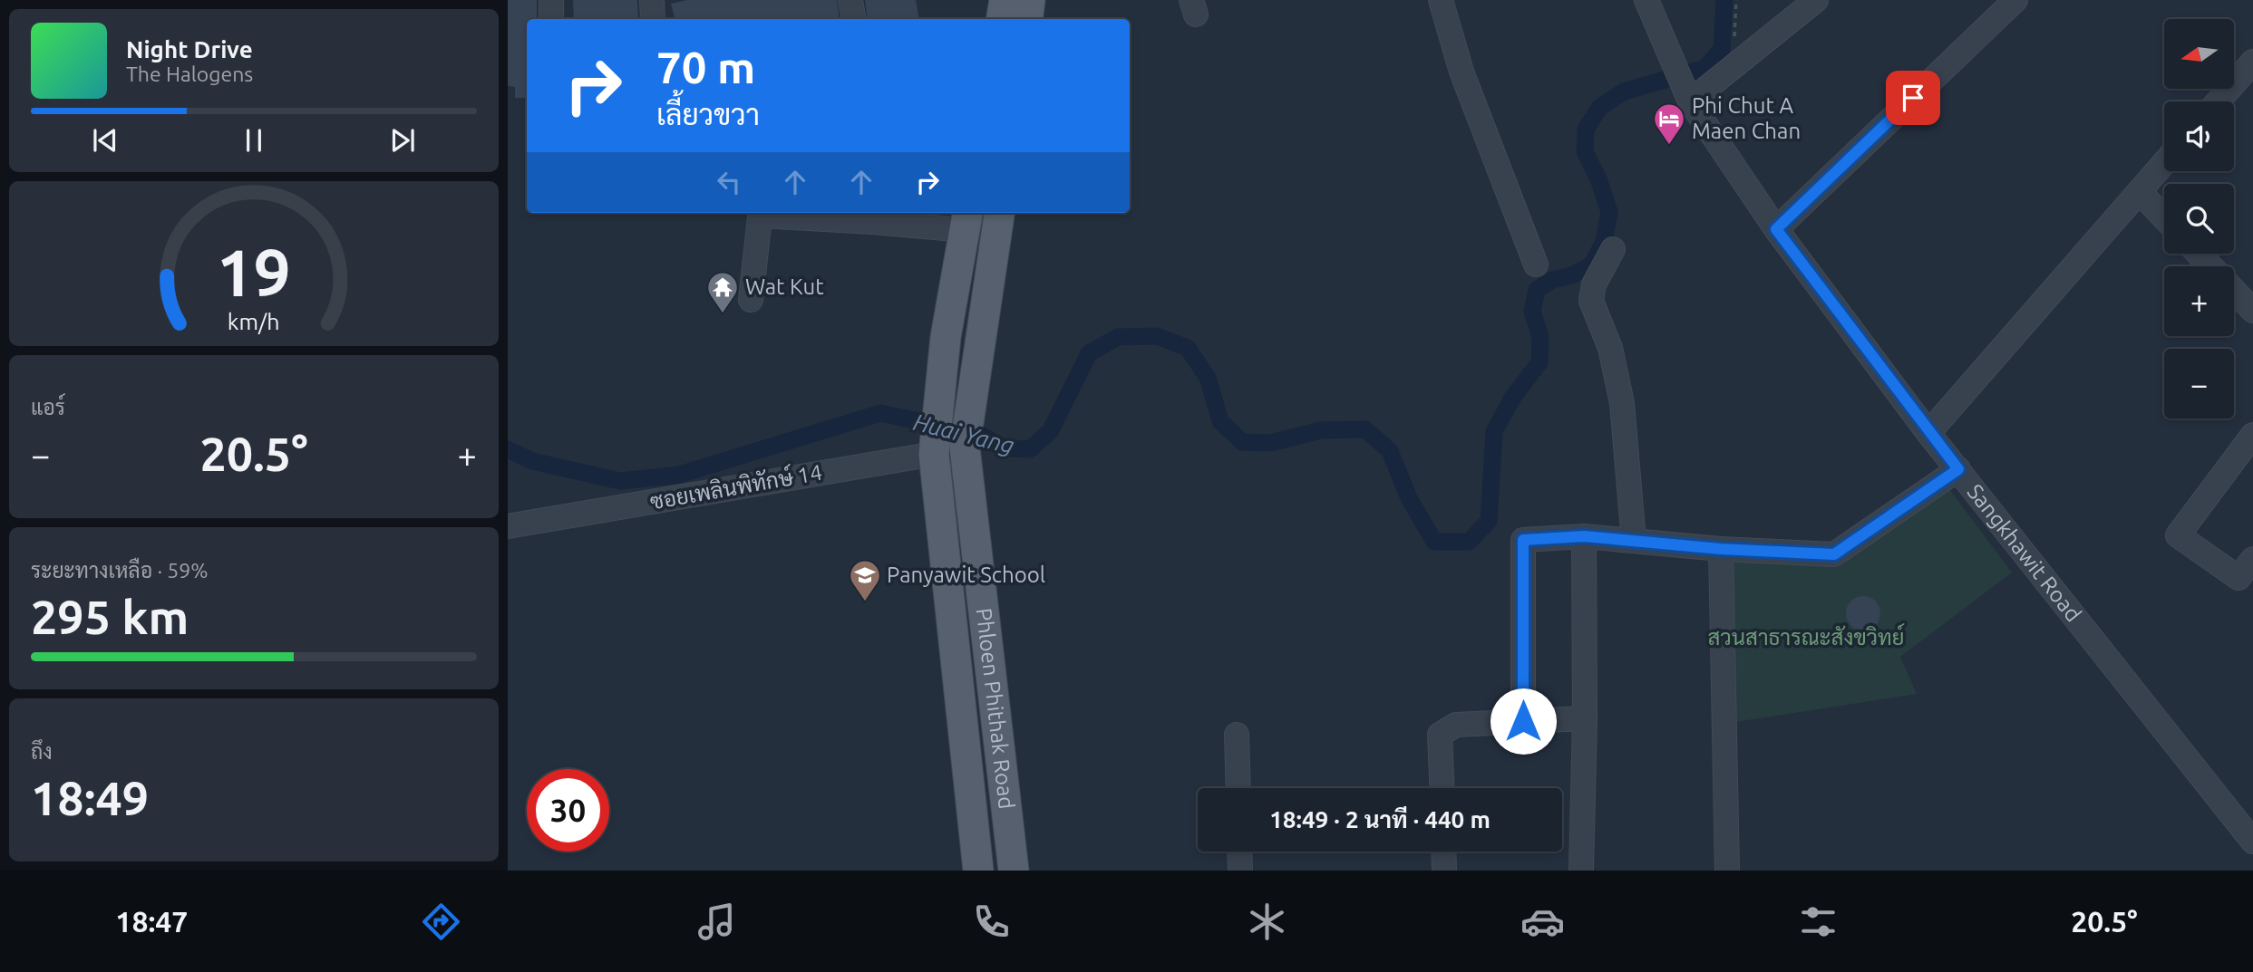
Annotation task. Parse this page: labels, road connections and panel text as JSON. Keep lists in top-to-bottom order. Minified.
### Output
{"streets":{"main road":["Phloen Phithak Road"],"street":["ซอยเพลินพิทักษ์ 14","Sangkhawit Road"]},"crossings":[["ซอยเพลินพิทักษ์ 14","Phloen Phithak Road"]],"water":["Huai Yang"],"parks":["สวนสาธารณะสังขวิทย์"],"places":{"hotel":["Phi Chut A Maen Chan"],"temple":["Wat Kut"],"school or university":["Panyawit School"]},"north":"left","page":{"map_buttons":["+","−"],"turn":["70 m","เลี้ยวขวา"],"song":["Night Drive","The Halogens"],"tile":["แอร์",["ระยะทางเหลือ · 59%","295 km"],["ถึง","18:49"]],"heat":["−","20.5°","+"],"limit":"30","trip":"18:49 · 2 นาที · 440 m","tabs":["18:47","20.5°"],"gauge":["19","km/h"]}}
